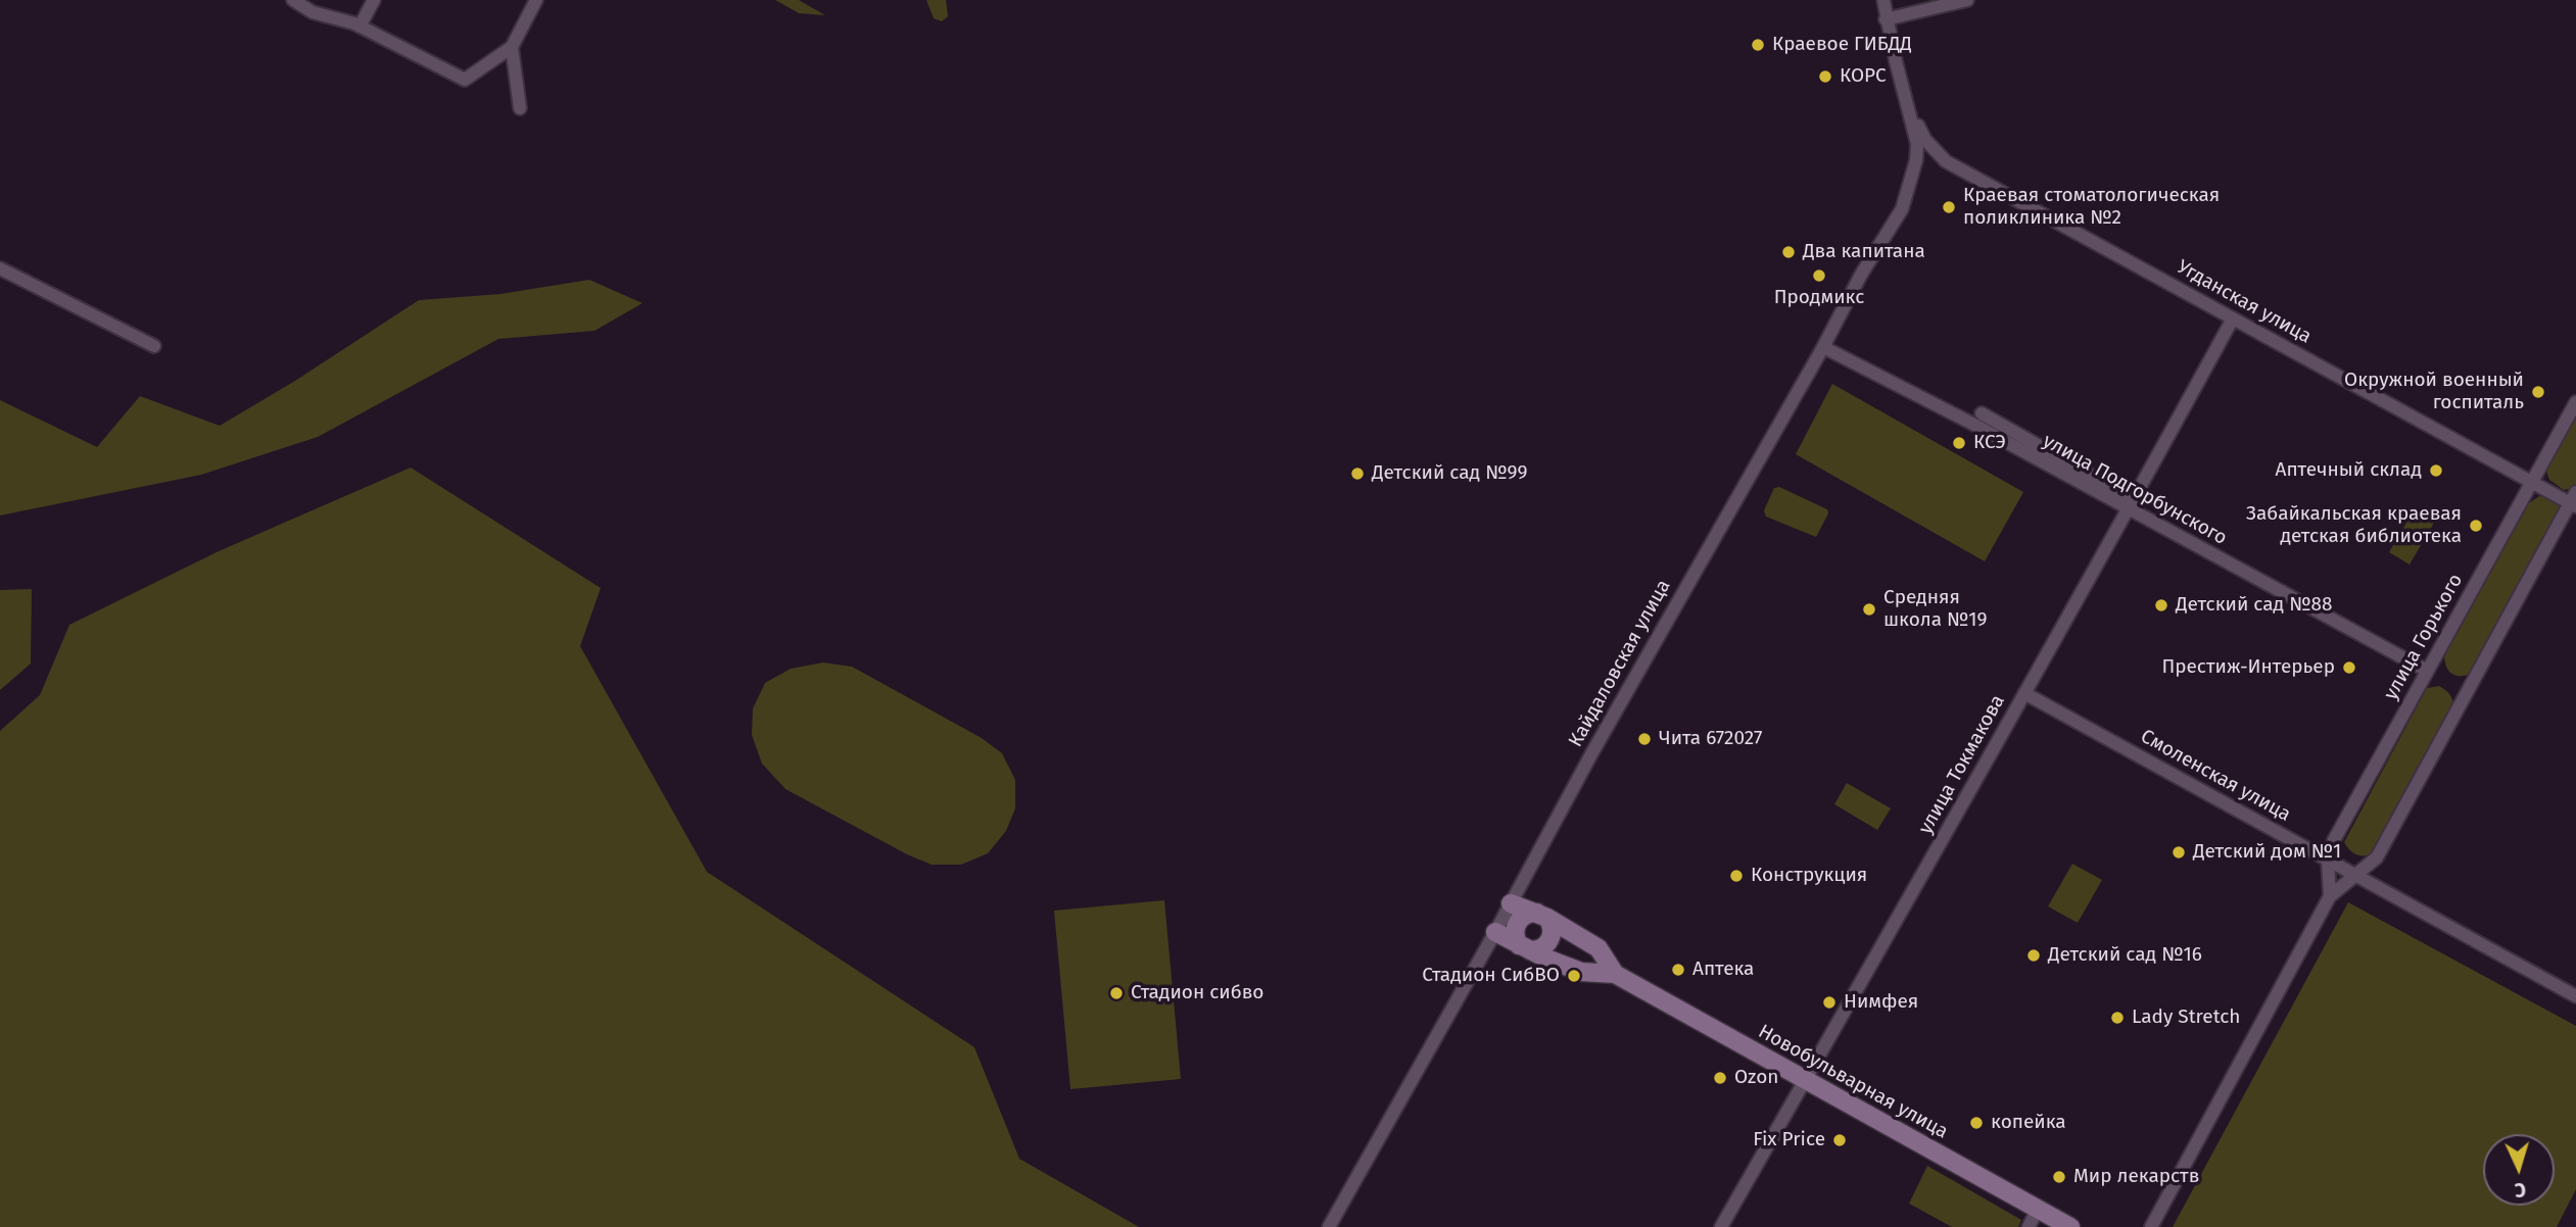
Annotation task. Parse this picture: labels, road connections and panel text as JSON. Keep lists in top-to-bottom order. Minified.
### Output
{"streets":{"street":["Угданская улица","улица Подгорбунского","улица Горького","Кайдаловская улица","улица Токмакова","Смоленская улица","Новобульварная улица"]},"crossings":[["Угданская улица","улица Горького"],["Угданская улица","Кайдаловская улица"],["Угданская улица","улица Токмакова"],["улица Подгорбунского","улица Горького"],["улица Подгорбунского","Кайдаловская улица"],["улица Подгорбунского","улица Токмакова"],["улица Горького","Смоленская улица"],["улица Токмакова","Смоленская улица"],["улица Токмакова","Новобульварная улица"]],"places":["Краевое ГИБДД","КОРС","Краевая стоматологическая поликлиника №2","Два капитана","Продмикс","Окружной военный госпиталь","КСЭ","Аптечный склад","Детский сад №99","Забайкальская краевая детская библиотека","Детский сад №88","Средняя школа №19","Престиж-Интерьер","Чита 672027","Детский дом №1","Конструкция","Детский сад №16","Аптека","Стадион СибВО","Стадион сибво","Нимфея","Lady Stretch","Ozon","копейка","Fix Price","Мир лекарств"],"north":"bottom"}
